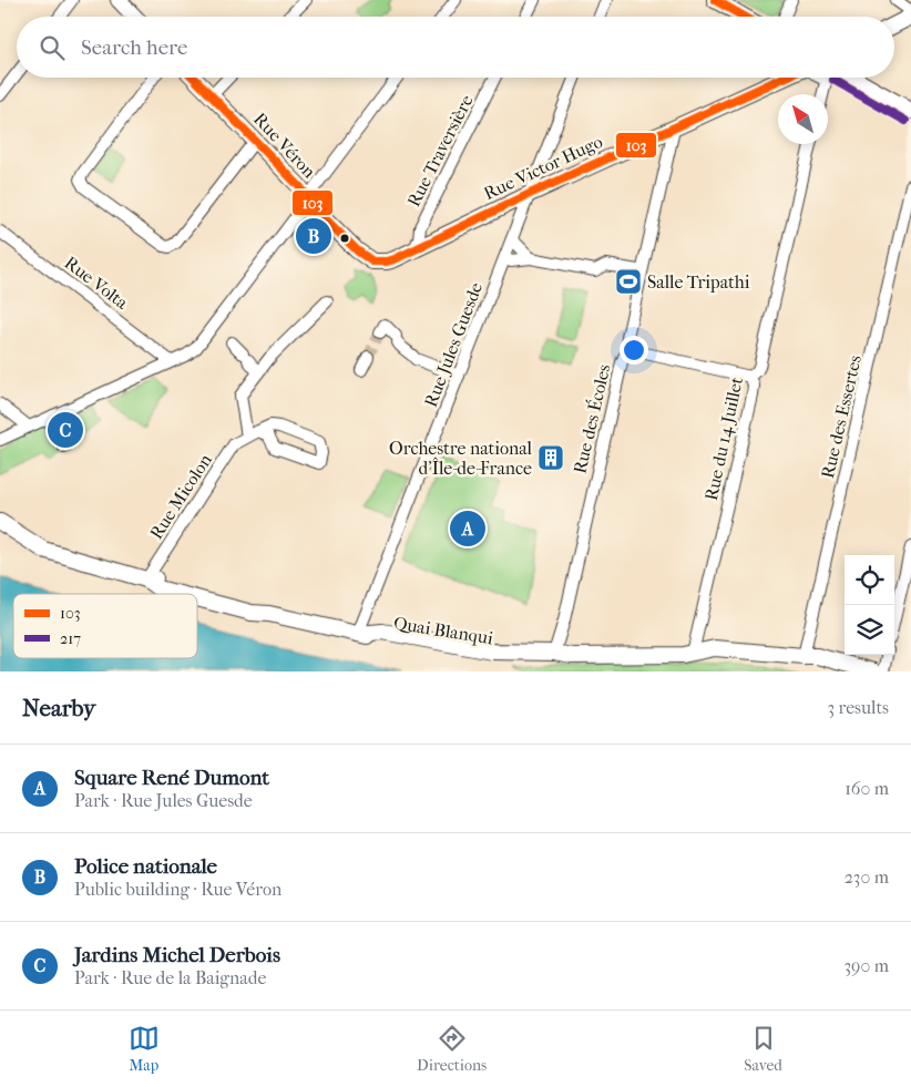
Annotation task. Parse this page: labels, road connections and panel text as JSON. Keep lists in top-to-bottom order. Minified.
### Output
{"streets":{"main road":["Rue Véron","Rue Victor Hugo","Quai Blanqui"],"street":["Rue Traversière","Rue Volta","Rue Jules Guesde","Rue des Essertes","Rue des Écoles","Rue du 14 Juillet","Rue Micolon"]},"crossings":[["Rue Véron","Rue Victor Hugo"],["Rue Traversière","Rue Victor Hugo"],["Rue Victor Hugo","Rue Jules Guesde"],["Rue Victor Hugo","Rue des Écoles"],["Rue Jules Guesde","Quai Blanqui"],["Rue des Essertes","Quai Blanqui"],["Rue des Écoles","Quai Blanqui"],["Rue du 14 Juillet","Quai Blanqui"],["Rue Micolon","Quai Blanqui"]],"places":{"sports":["Salle Tripathi"],"building":["Orchestre national d'Île-de-France"]},"lines":["transit line 103","transit line 217"],"legend":["103","217"],"north":"top left","page":{"search":"Search here","pins":["B","C","A"],"heading":["Nearby","3 results"],"list":[{"mark":"A","name":"Square René Dumont","note":"Park · Rue Jules Guesde","value":"160 m"},{"mark":"B","name":"Police nationale","note":"Public building · Rue Véron","value":"230 m"},{"mark":"C","name":"Jardins Michel Derbois","note":"Park · Rue de la Baignade","value":"390 m"}],"nav":["Map","Directions","Saved"]}}
